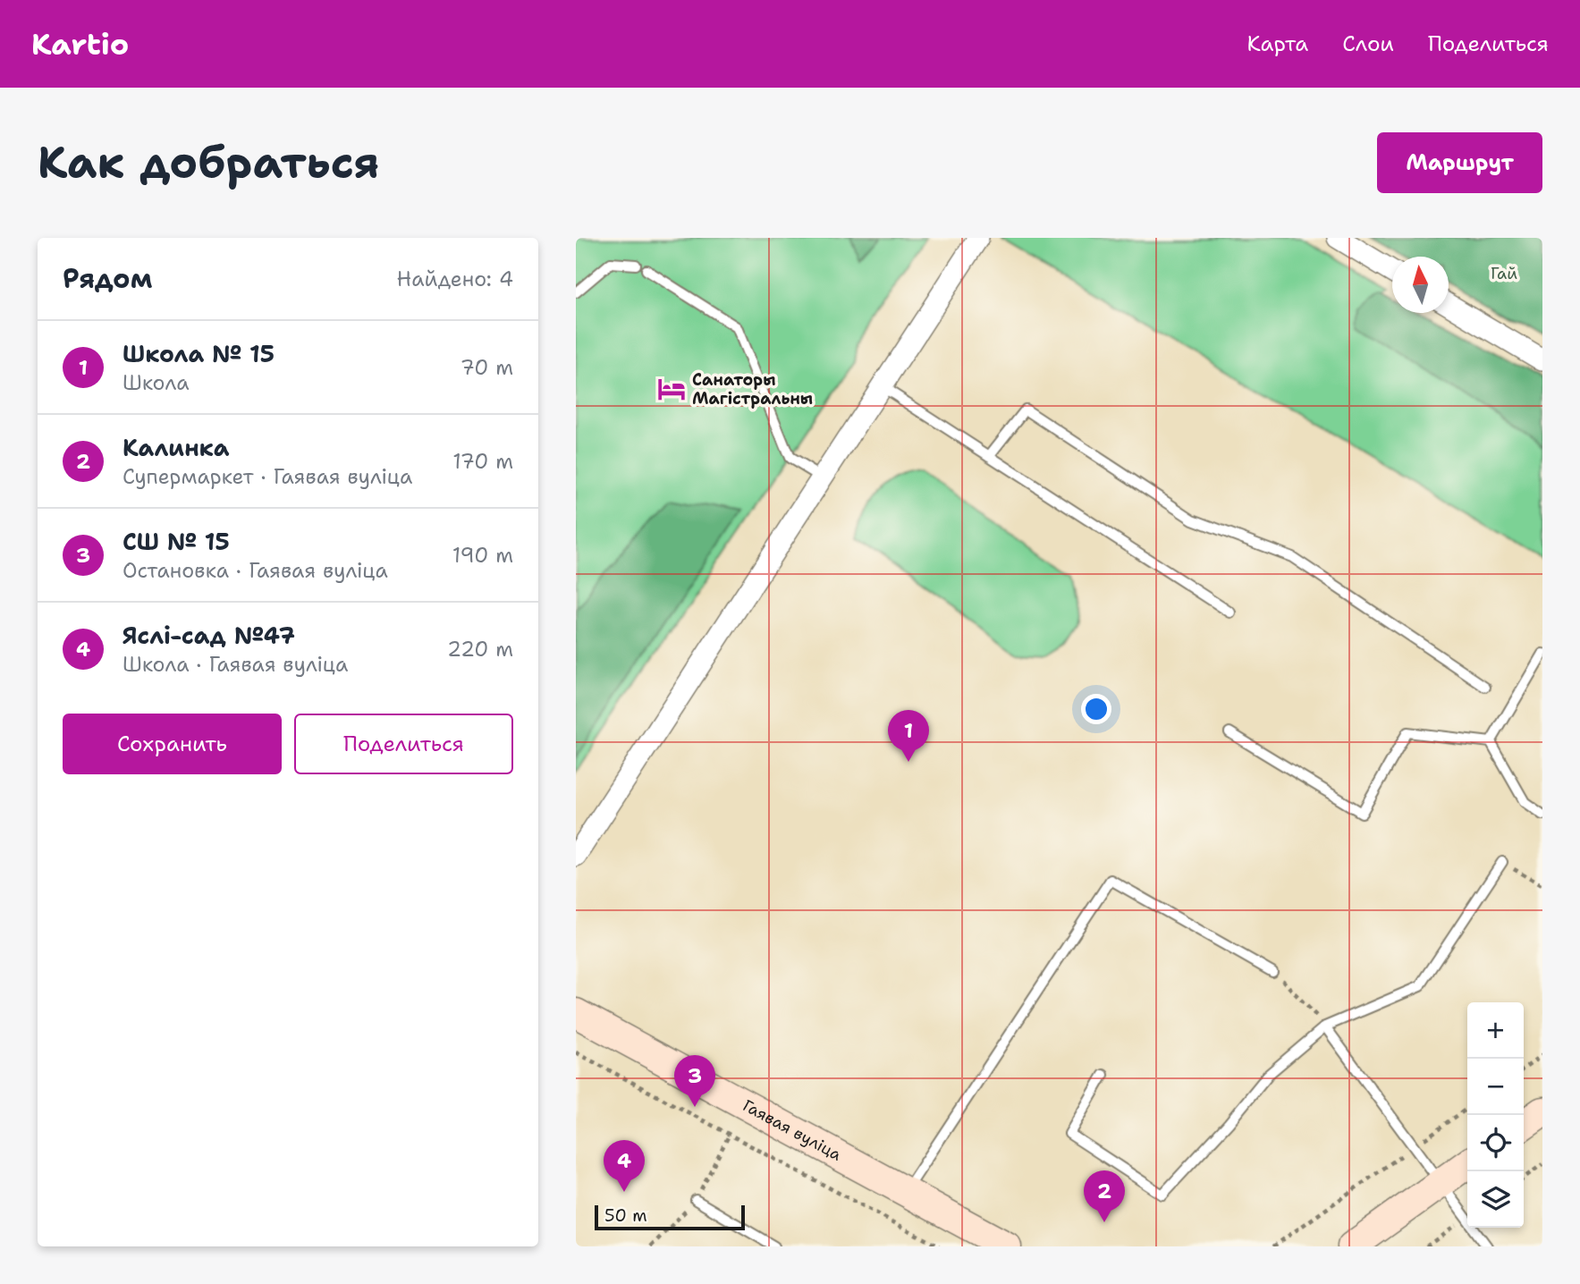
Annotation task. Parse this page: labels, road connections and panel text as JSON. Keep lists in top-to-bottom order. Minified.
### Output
{"streets":{"main road":["Гаявая вуліца"]},"parks":["Гай"],"places":{"hotel":["Санаторы Магістральны"]},"scale_bar":"50 m","north":"top","page":{"header":"Kartio","nav":["Карта","Слои","Поделиться"],"buttons":["Маршрут",["Сохранить","Поделиться"]],"title":"Как добраться","heading":["Рядом","Найдено: 4"],"list":[{"mark":"1","name":"Школа № 15","note":"Школа","value":"70 m"},{"mark":"2","name":"Калинка","note":"Супермаркет · Гаявая вуліца","value":"170 m"},{"mark":"3","name":"СШ № 15","note":"Остановка · Гаявая вуліца","value":"190 m"},{"mark":"4","name":"Яслі-сад №47","note":"Школа · Гаявая вуліца","value":"220 m"}],"pins":["1","3","4","2"],"map_buttons":["+","−"],"scale":"50 m"}}
